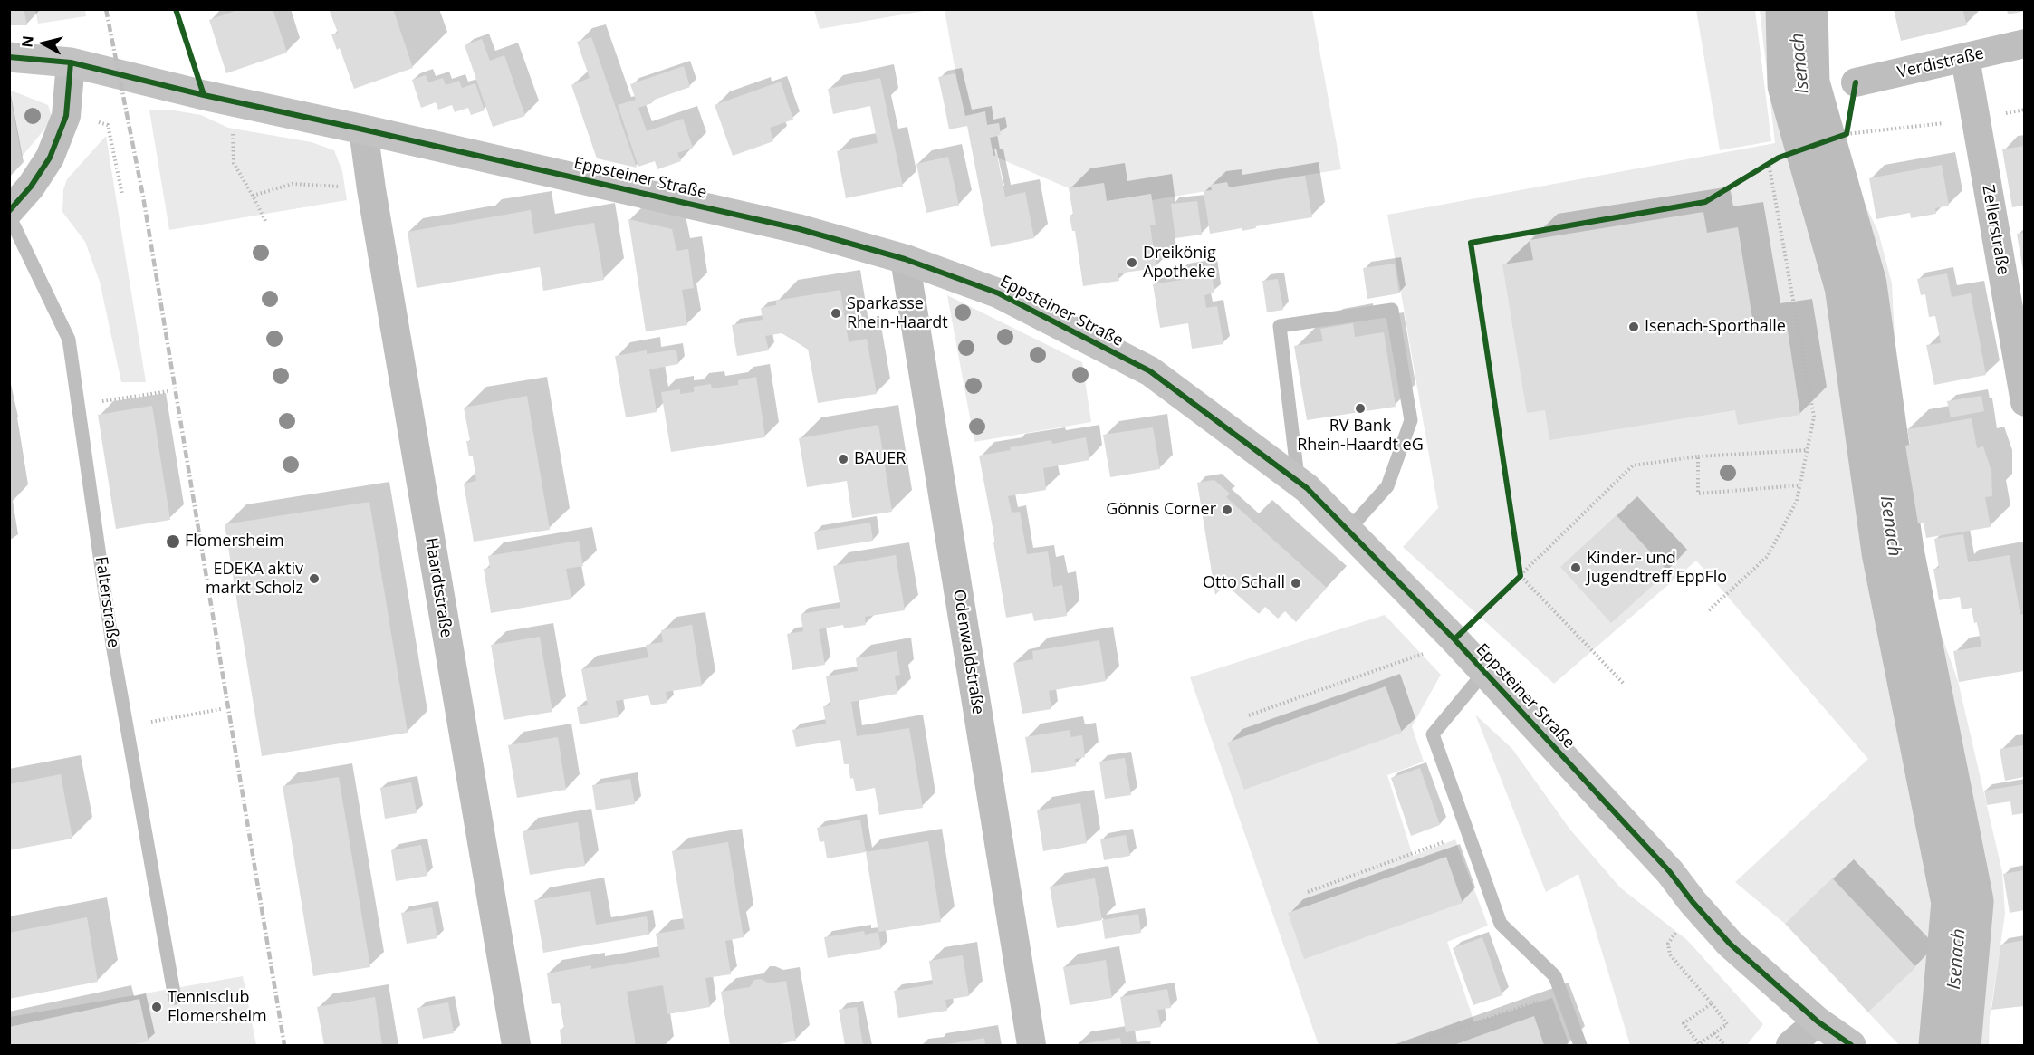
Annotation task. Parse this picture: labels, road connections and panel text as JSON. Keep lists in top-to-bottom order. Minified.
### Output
{"streets":{"main road":["Eppsteiner Straße"],"street":["Verdistraße","Zellerstraße","Haardtstraße","Odenwaldstraße"],"lane":["Falterstraße"]},"crossings":[["Verdistraße","Zellerstraße"],["Eppsteiner Straße","Haardtstraße"],["Eppsteiner Straße","Odenwaldstraße"]],"water":["Isenach"],"places":["Dreikönig Apotheke","Sparkasse Rhein-Haardt","Isenach-Sporthalle","RV Bank Rhein-Haardt eG","BAUER","Gönnis Corner","Flomersheim","Kinder- und Jugendtreff EppFlo","EDEKA aktiv markt Scholz","Otto Schall","Tennisclub Flomersheim"],"north":"left"}
